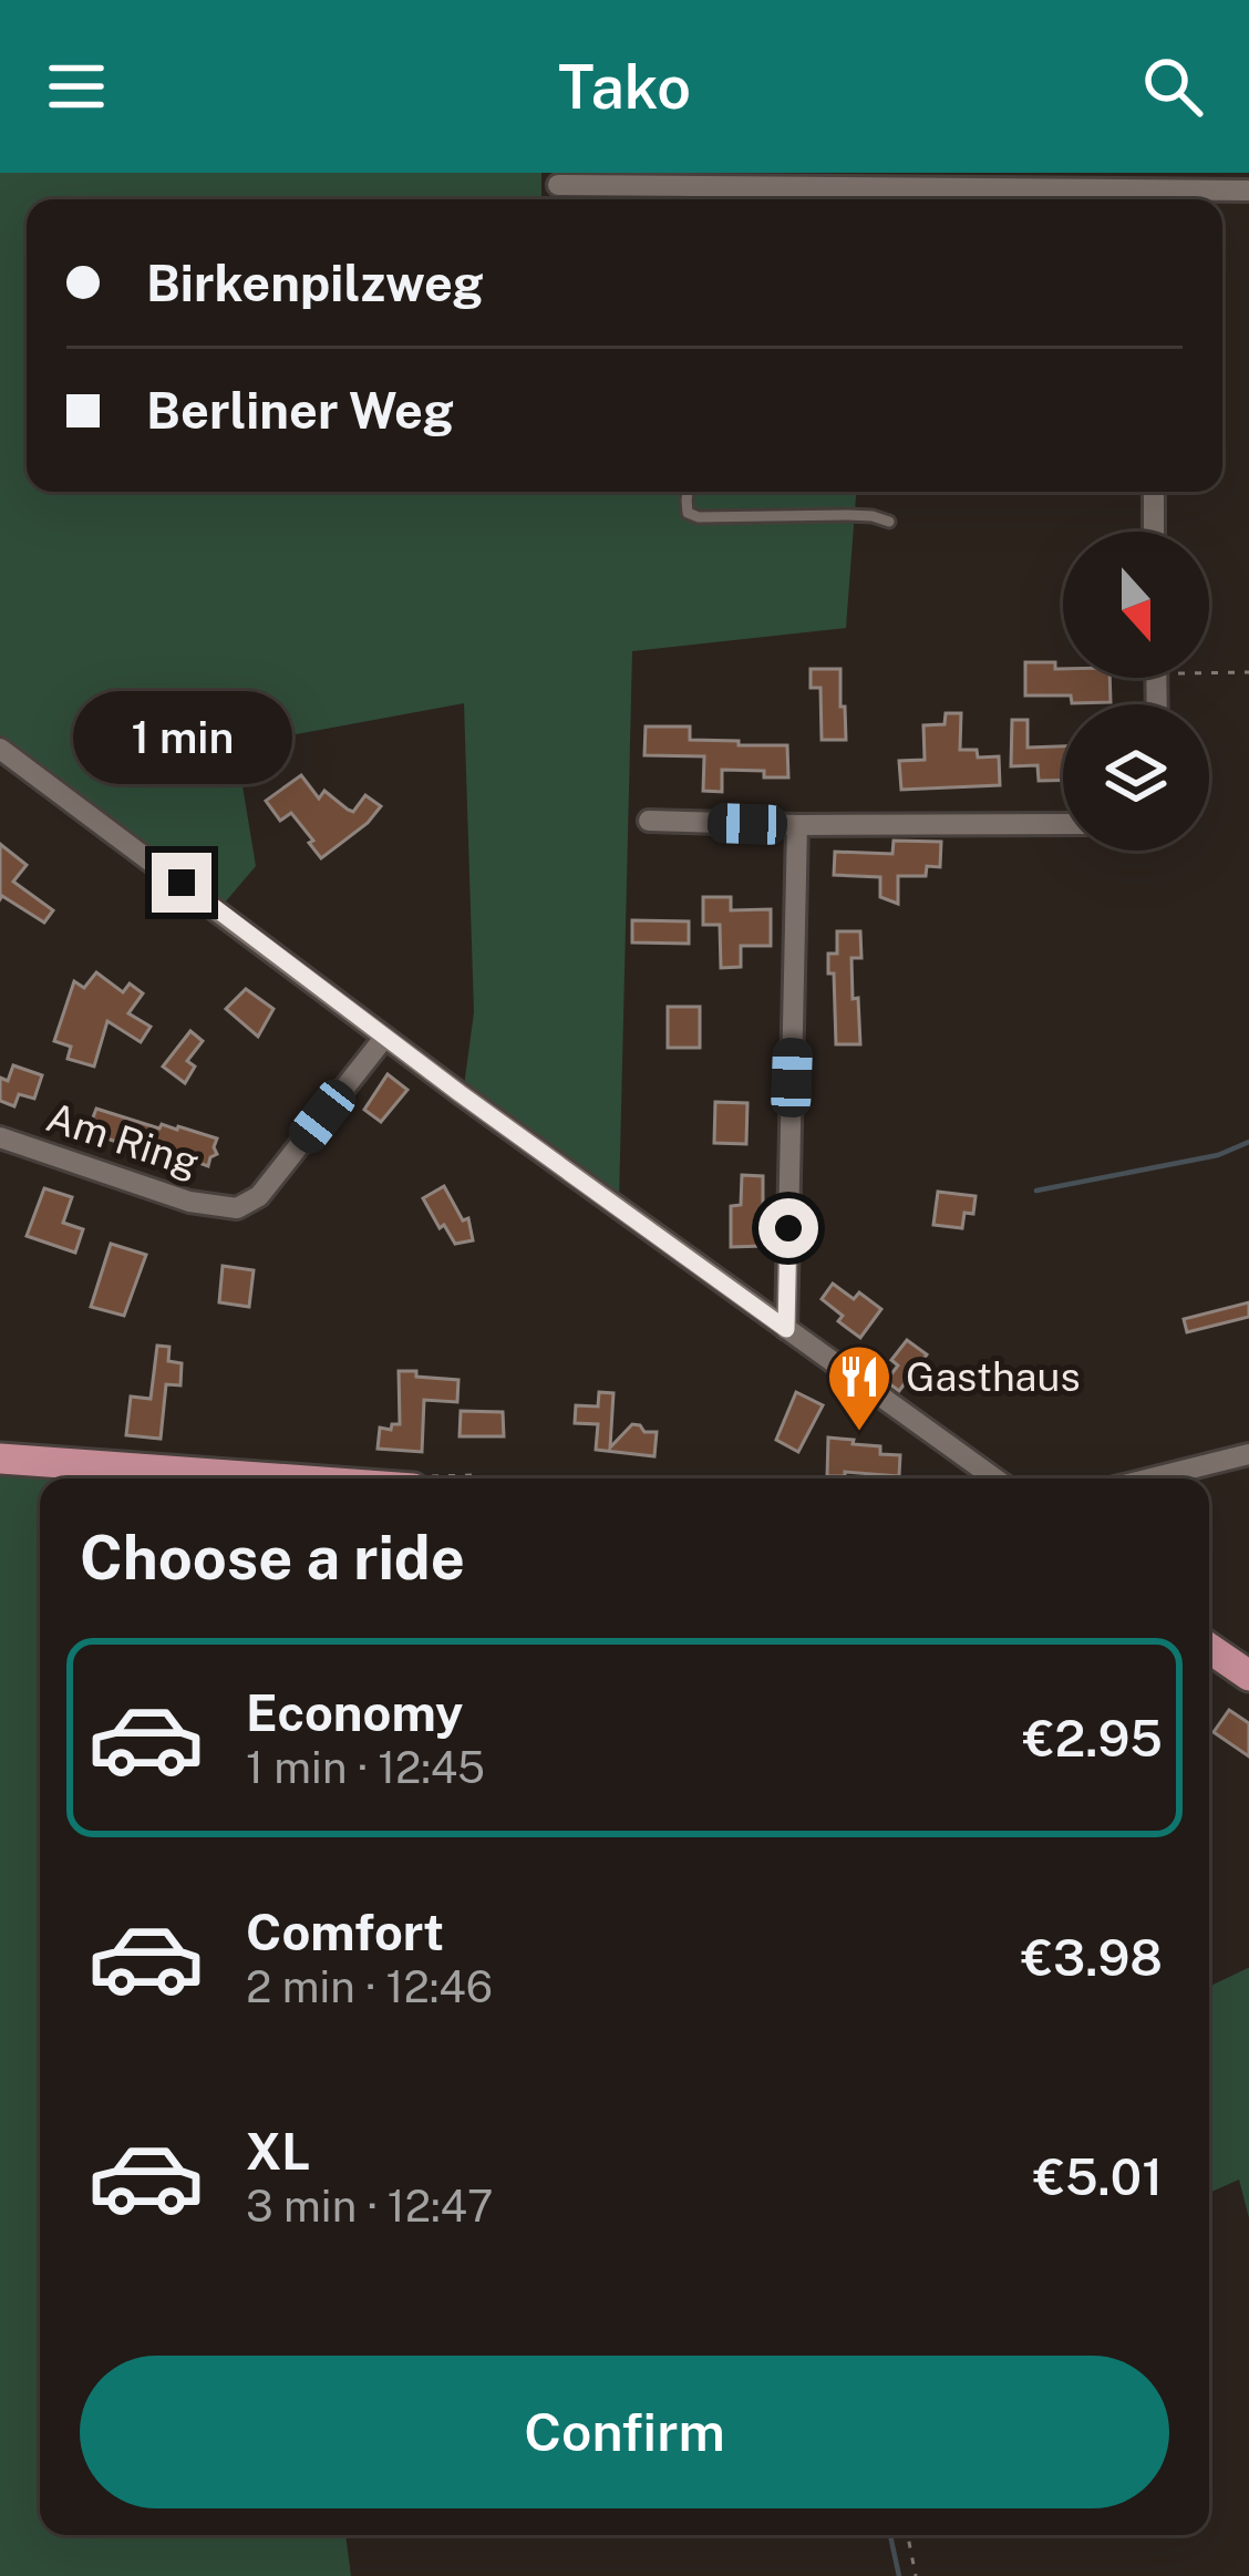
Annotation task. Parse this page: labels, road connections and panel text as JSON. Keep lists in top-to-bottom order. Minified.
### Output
{"streets":{"street":["Am Ring"]},"places":{"restaurant":["Gasthaus"]},"north":"bottom","page":{"header":"Tako","banner":["Birkenpilzweg","Berliner Weg"],"bubble":"1 min","heading":"Choose a ride","list":[{"name":"Economy","note":"1 min · 12:45","value":"€2.95"},{"name":"Comfort","note":"2 min · 12:46","value":"€3.98"},{"name":"XL","note":"3 min · 12:47","value":"€5.01"}],"buttons":"Confirm"}}
